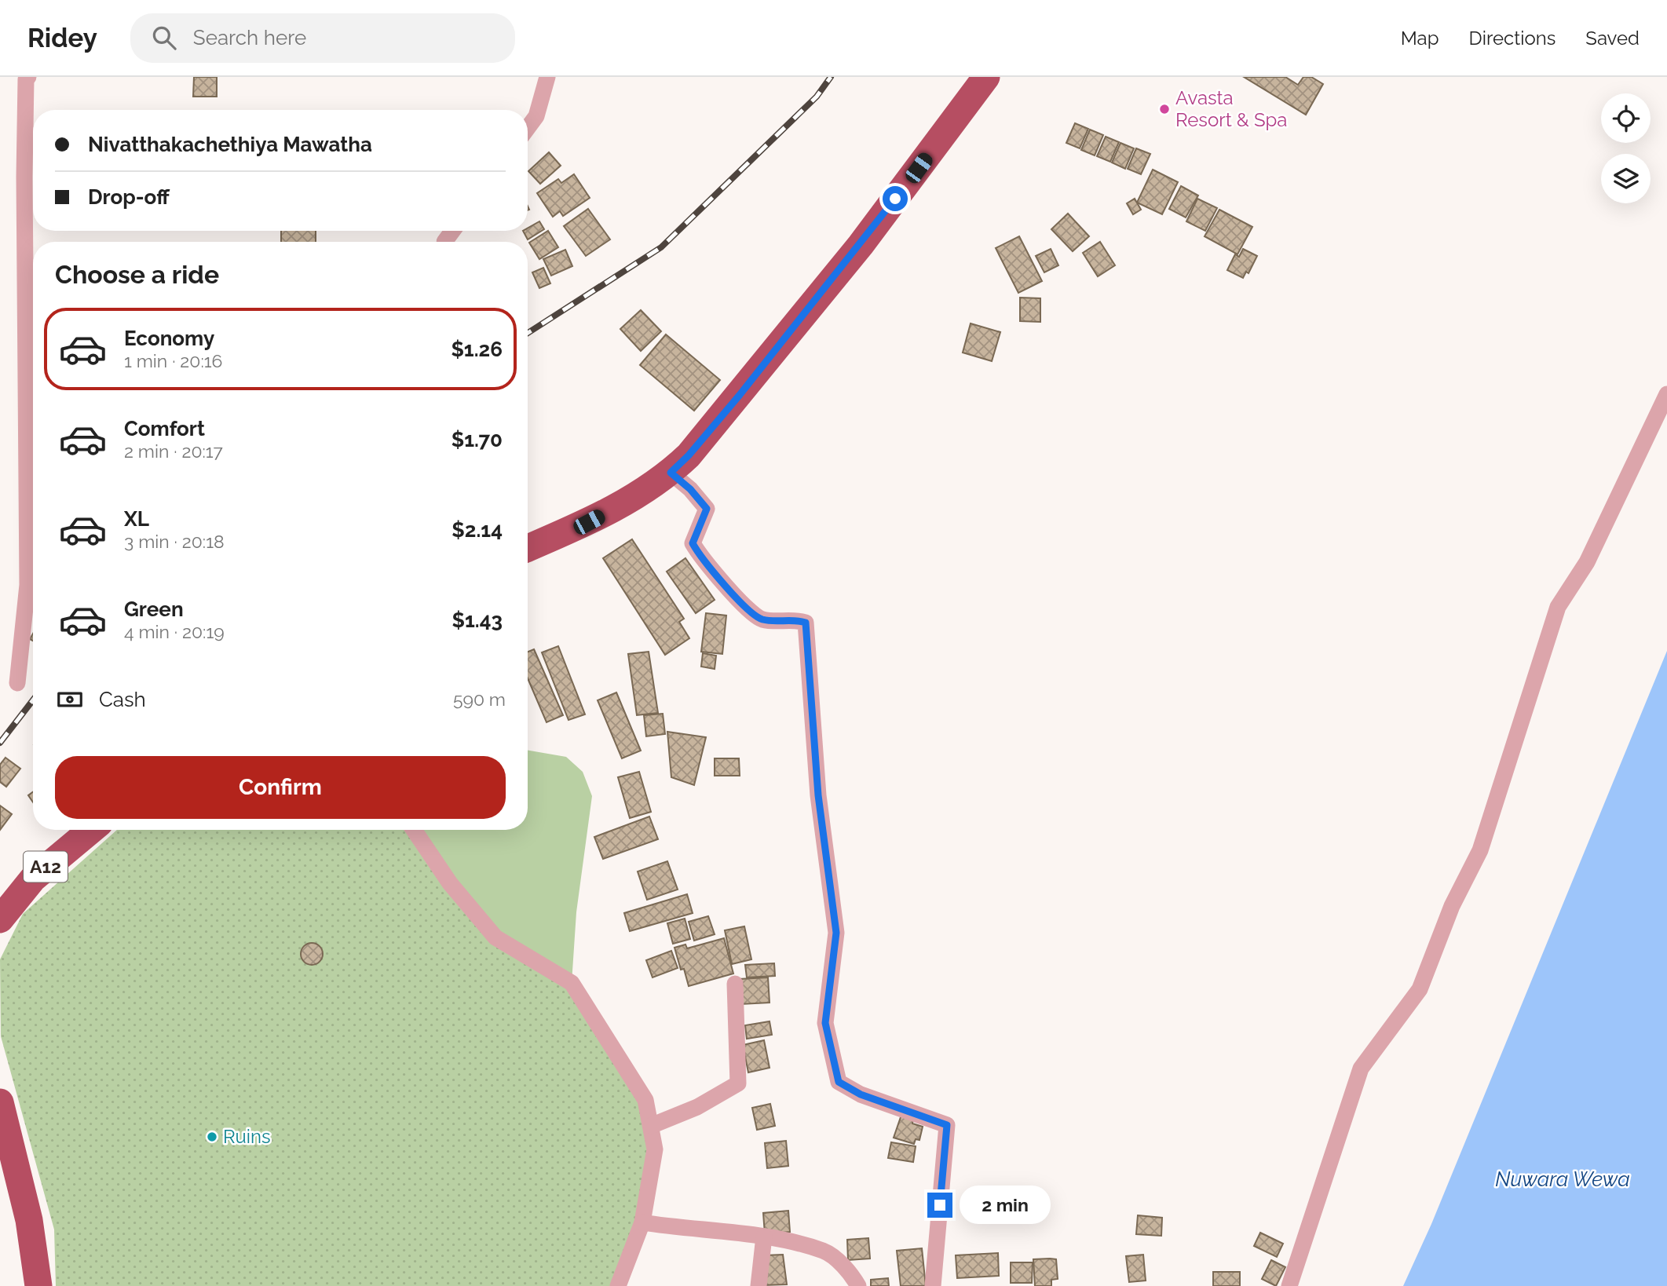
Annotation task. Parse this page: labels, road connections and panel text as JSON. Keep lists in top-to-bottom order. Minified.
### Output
{"streets":{"highway":["A12"]},"water":["Nuwara Wewa"],"places":["Avasta Resort & Spa","Ruins"],"page":{"header":"Ridey","search":"Search here","nav":["Map","Directions","Saved"],"banner":["Nivatthakachethiya Mawatha","Drop-off"],"heading":"Choose a ride","list":[{"name":"Economy","note":"1 min · 20:16","value":"$1.26"},{"name":"Comfort","note":"2 min · 20:17","value":"$1.70"},{"name":"XL","note":"3 min · 20:18","value":"$2.14"},{"name":"Green","note":"4 min · 20:19","value":"$1.43"}],"pay":["Cash","590 m"],"buttons":"Confirm","bubble":"2 min"}}
